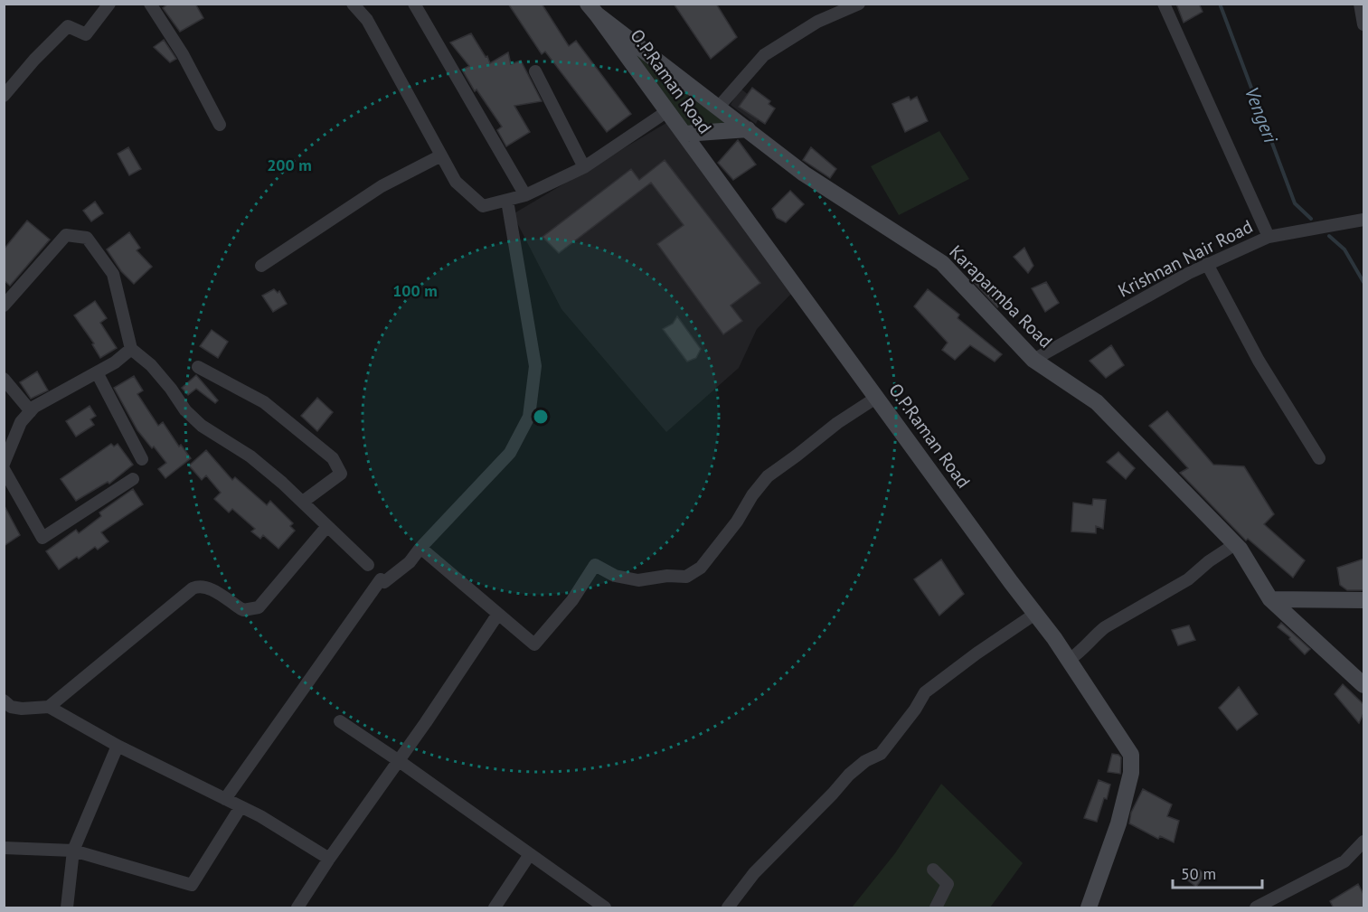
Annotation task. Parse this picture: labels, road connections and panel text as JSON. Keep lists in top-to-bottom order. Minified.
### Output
{"streets":{"street":["O.P.Raman Road","Krishnan Nair Road","Karaparmba Road"]},"crossings":[["O.P.Raman Road","Karaparmba Road"],["Krishnan Nair Road","Karaparmba Road"]],"water":["Vengeri"],"scale_bar":"50 m","rings":["200 m","100 m"]}
